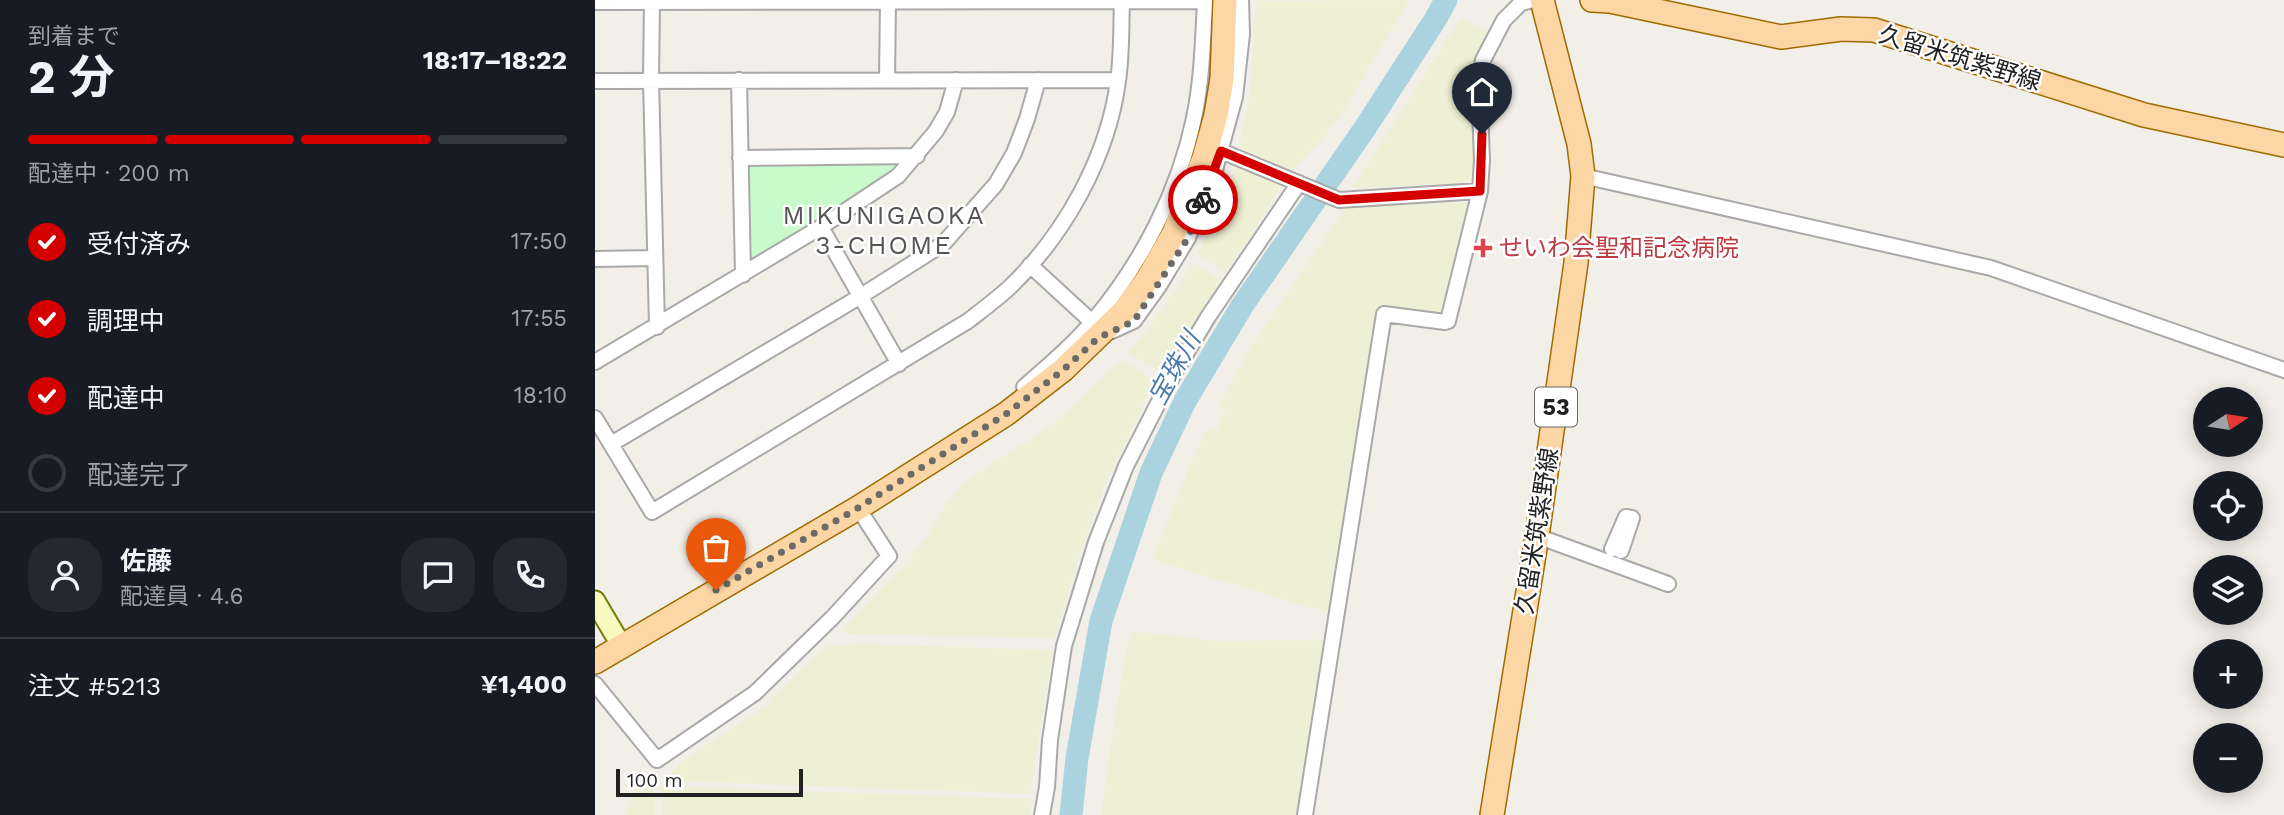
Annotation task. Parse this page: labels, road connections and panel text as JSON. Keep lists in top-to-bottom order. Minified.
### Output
{"streets":{"main road":["久留米筑紫野線","53"]},"districts":["MIKUNIGAOKA 3-CHOME"],"water":["宝珠川"],"places":{"health":["せいわ会聖和記念病院"]},"scale_bar":"100 m","north":"right","page":{"heading":["2 分","到着まで","18:17–18:22"],"panel":["佐藤","配達員 · 4.6","注文 #5213","¥1,400"],"bar":"配達中 · 200 m","list":[["受付済み","17:50"],["調理中","17:55"],["配達中","18:10"],"配達完了"],"map_buttons":["+","−"],"scale":"100 m"}}
